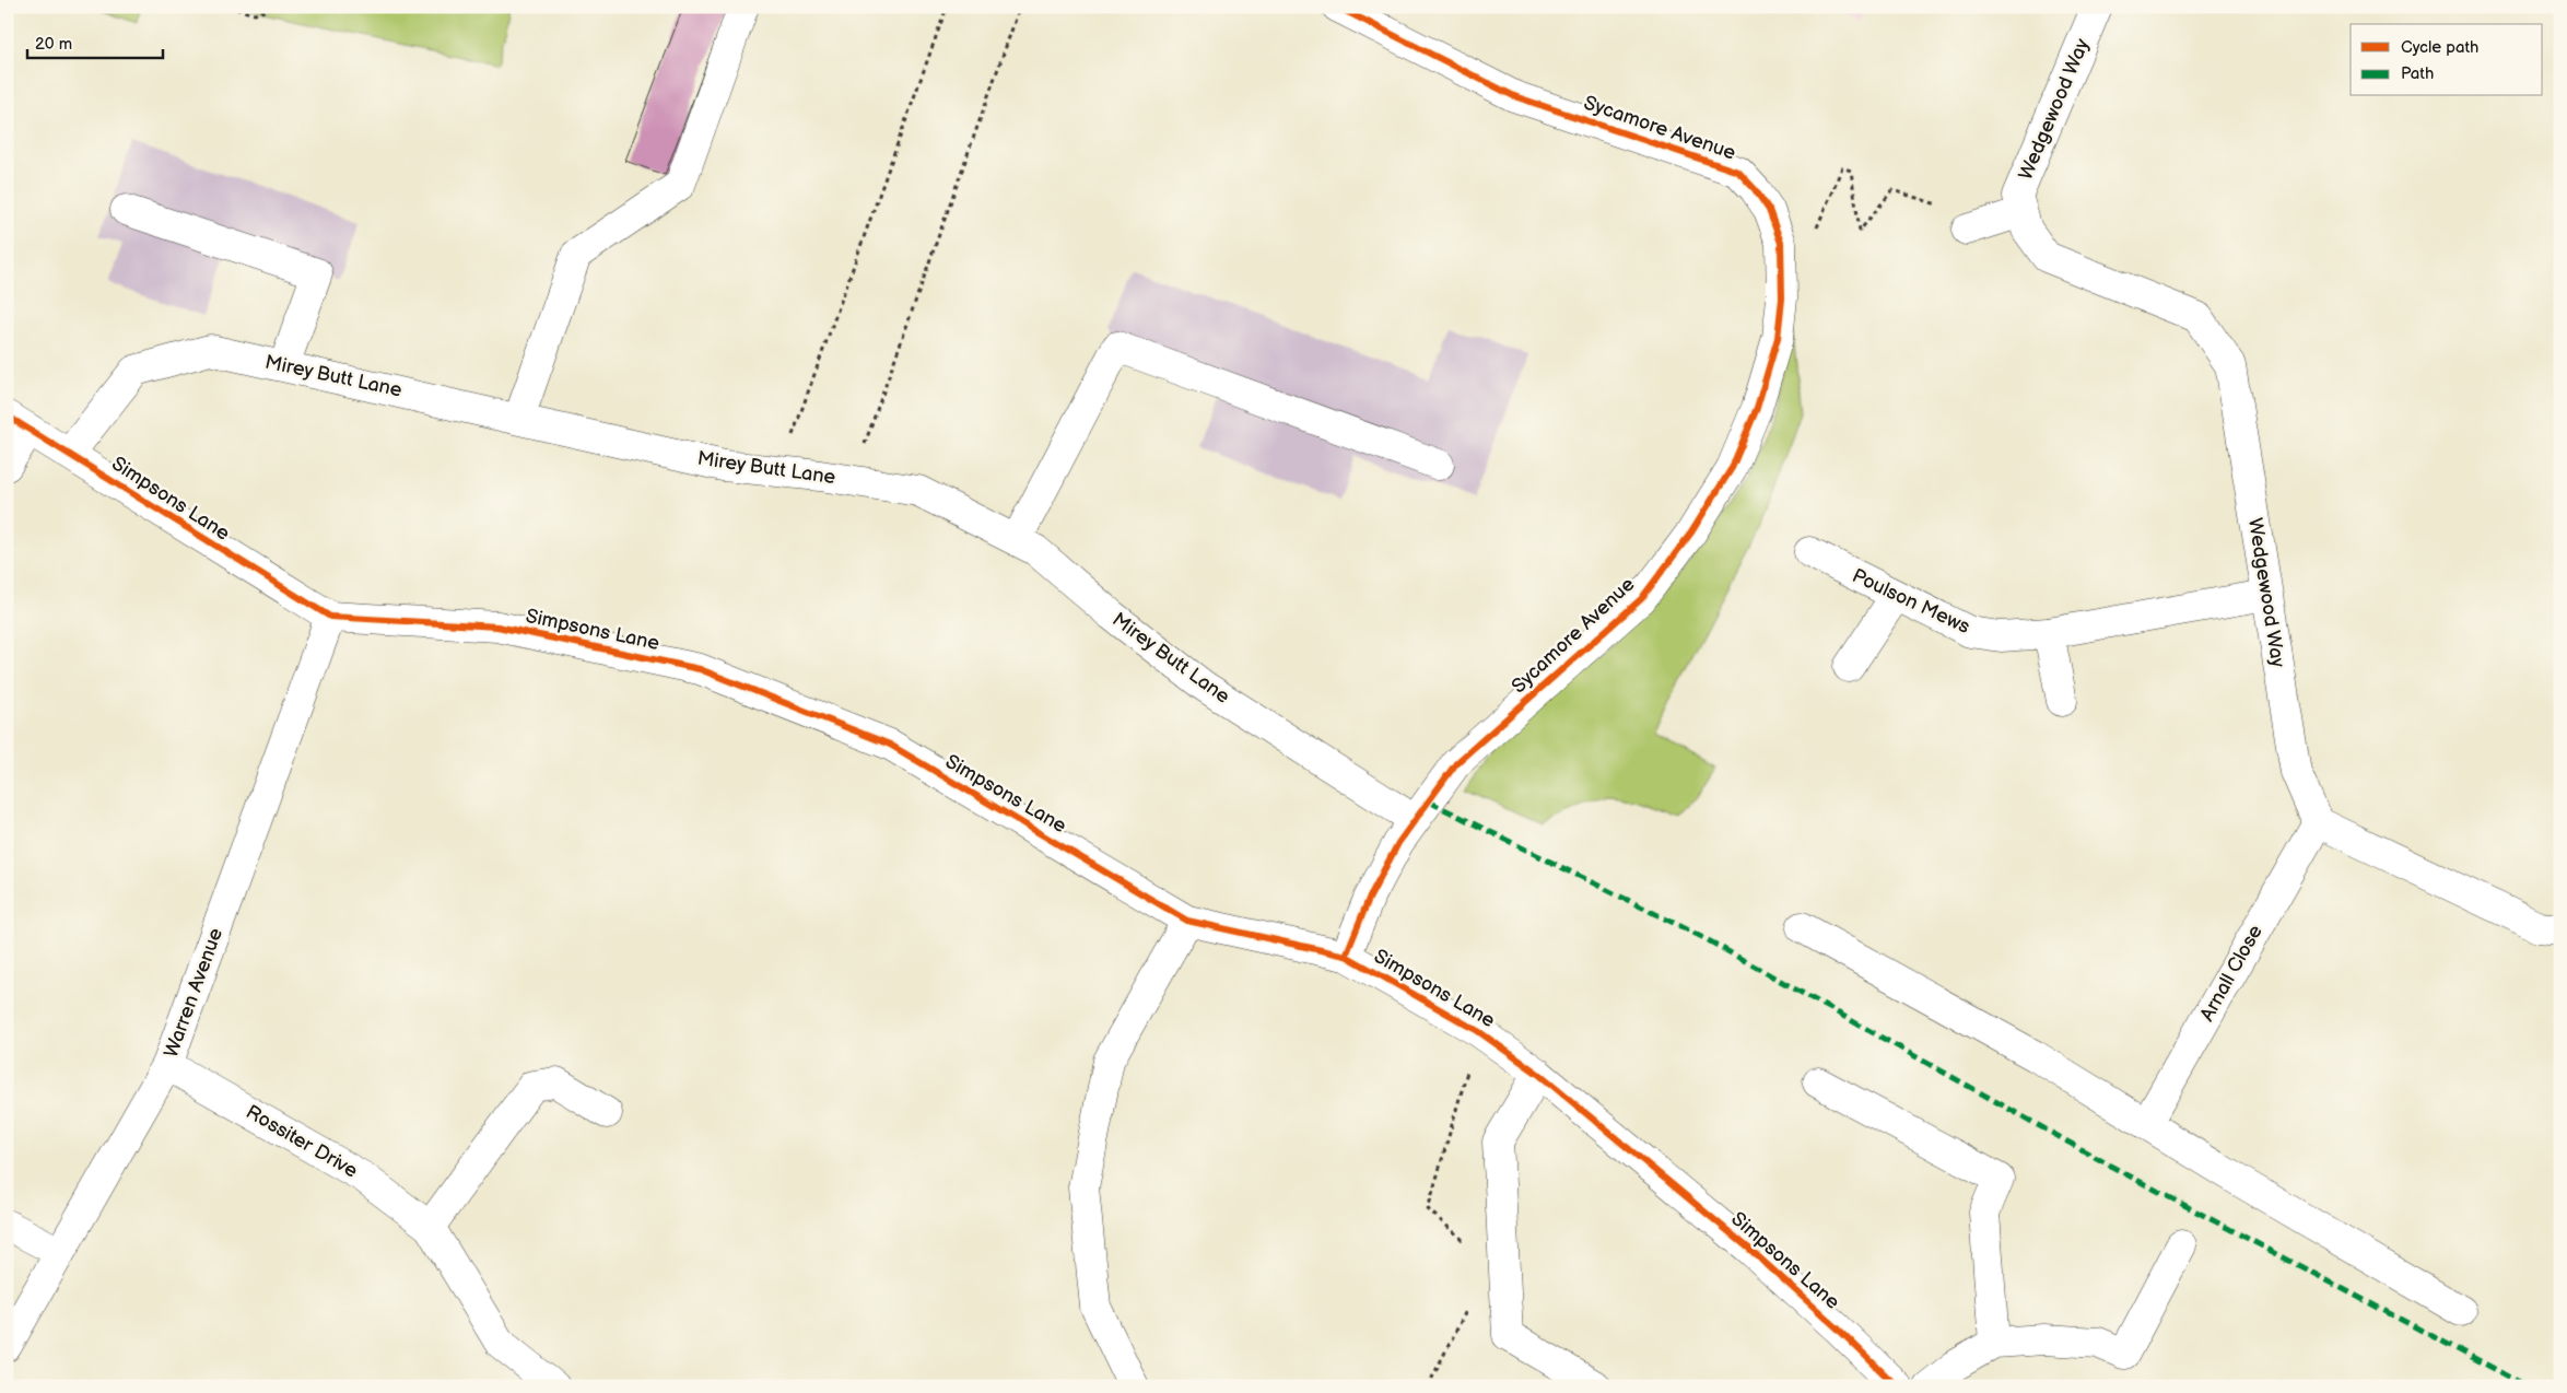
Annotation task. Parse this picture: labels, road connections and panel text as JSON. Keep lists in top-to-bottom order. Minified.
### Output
{"streets":{"street":["Wedgewood Way","Sycamore Avenue","Mirey Butt Lane","Simpsons Lane","Poulson Mews","Arnall Close","Warren Avenue","Rossiter Drive"]},"crossings":[["Wedgewood Way","Poulson Mews"],["Wedgewood Way","Arnall Close"],["Sycamore Avenue","Mirey Butt Lane"],["Sycamore Avenue","Simpsons Lane"],["Mirey Butt Lane","Simpsons Lane"],["Simpsons Lane","Warren Avenue"],["Warren Avenue","Rossiter Drive"]],"legend":["Cycle path","Path"],"scale_bar":"20 m"}
